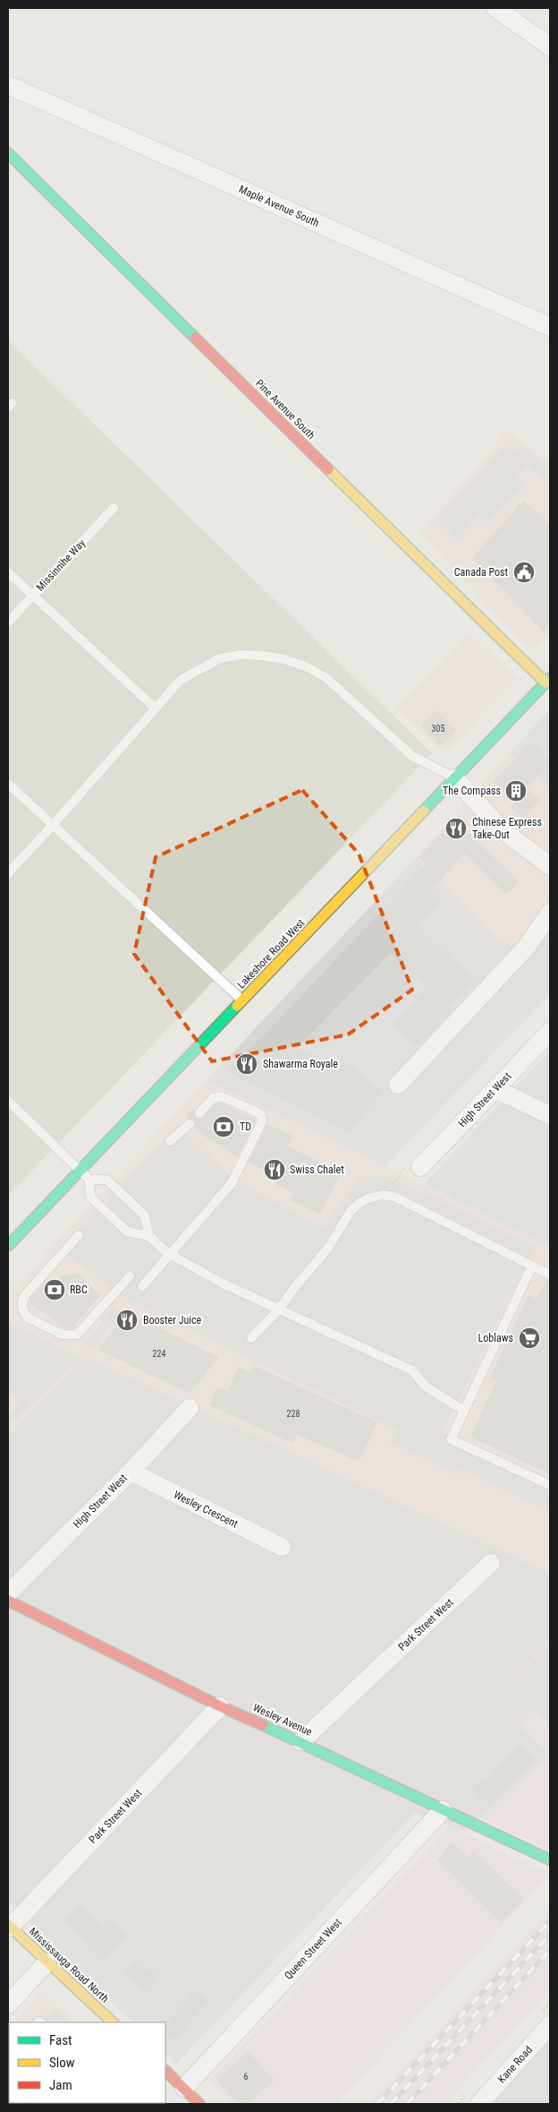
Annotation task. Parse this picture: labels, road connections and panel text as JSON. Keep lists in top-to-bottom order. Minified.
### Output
{"streets":{"street":["Maple Avenue South","Pine Avenue South","Lakeshore Road West","High Street West","Wesley Crescent","Park Street West","Wesley Avenue","Queen Street West","Mississauga Road North","Kane Road"],"lane":["Missinnihe Way"]},"crossings":[["Pine Avenue South","Lakeshore Road West"],["High Street West","Wesley Crescent"],["Park Street West","Wesley Avenue"],["Park Street West","Mississauga Road North"],["Wesley Avenue","Queen Street West"]],"places":{"public building":["Canada Post"],"building":["The Compass"],"restaurant":["Chinese Express Take-Out","Shawarma Royale","Swiss Chalet","Booster Juice"],"bank":["TD","RBC"],"supermarket":["Loblaws"]},"house_numbers":["305","224","228","6"],"legend":["Fast","Slow","Jam"]}
